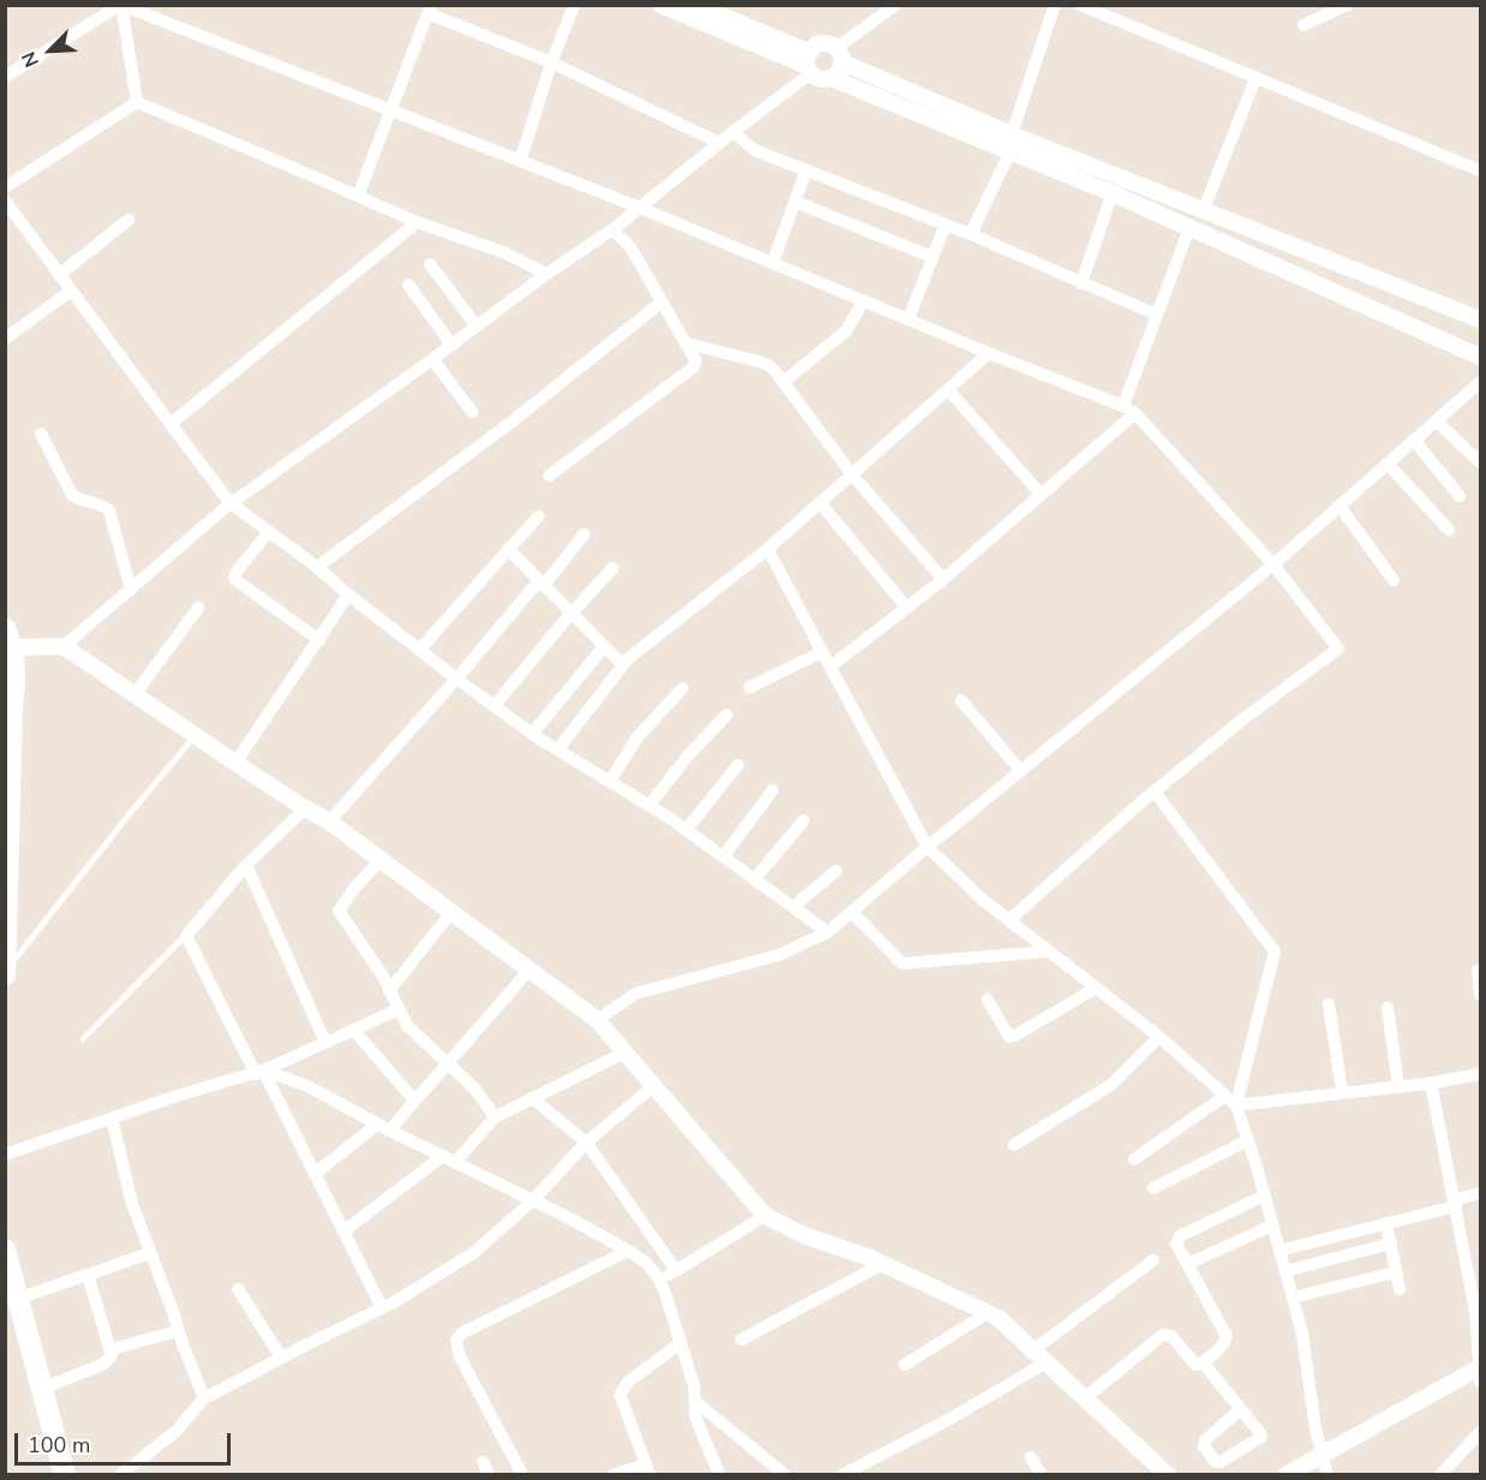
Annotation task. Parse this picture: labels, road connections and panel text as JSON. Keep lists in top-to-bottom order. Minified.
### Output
{"scale_bar":"100 m","north":"bottom left"}
